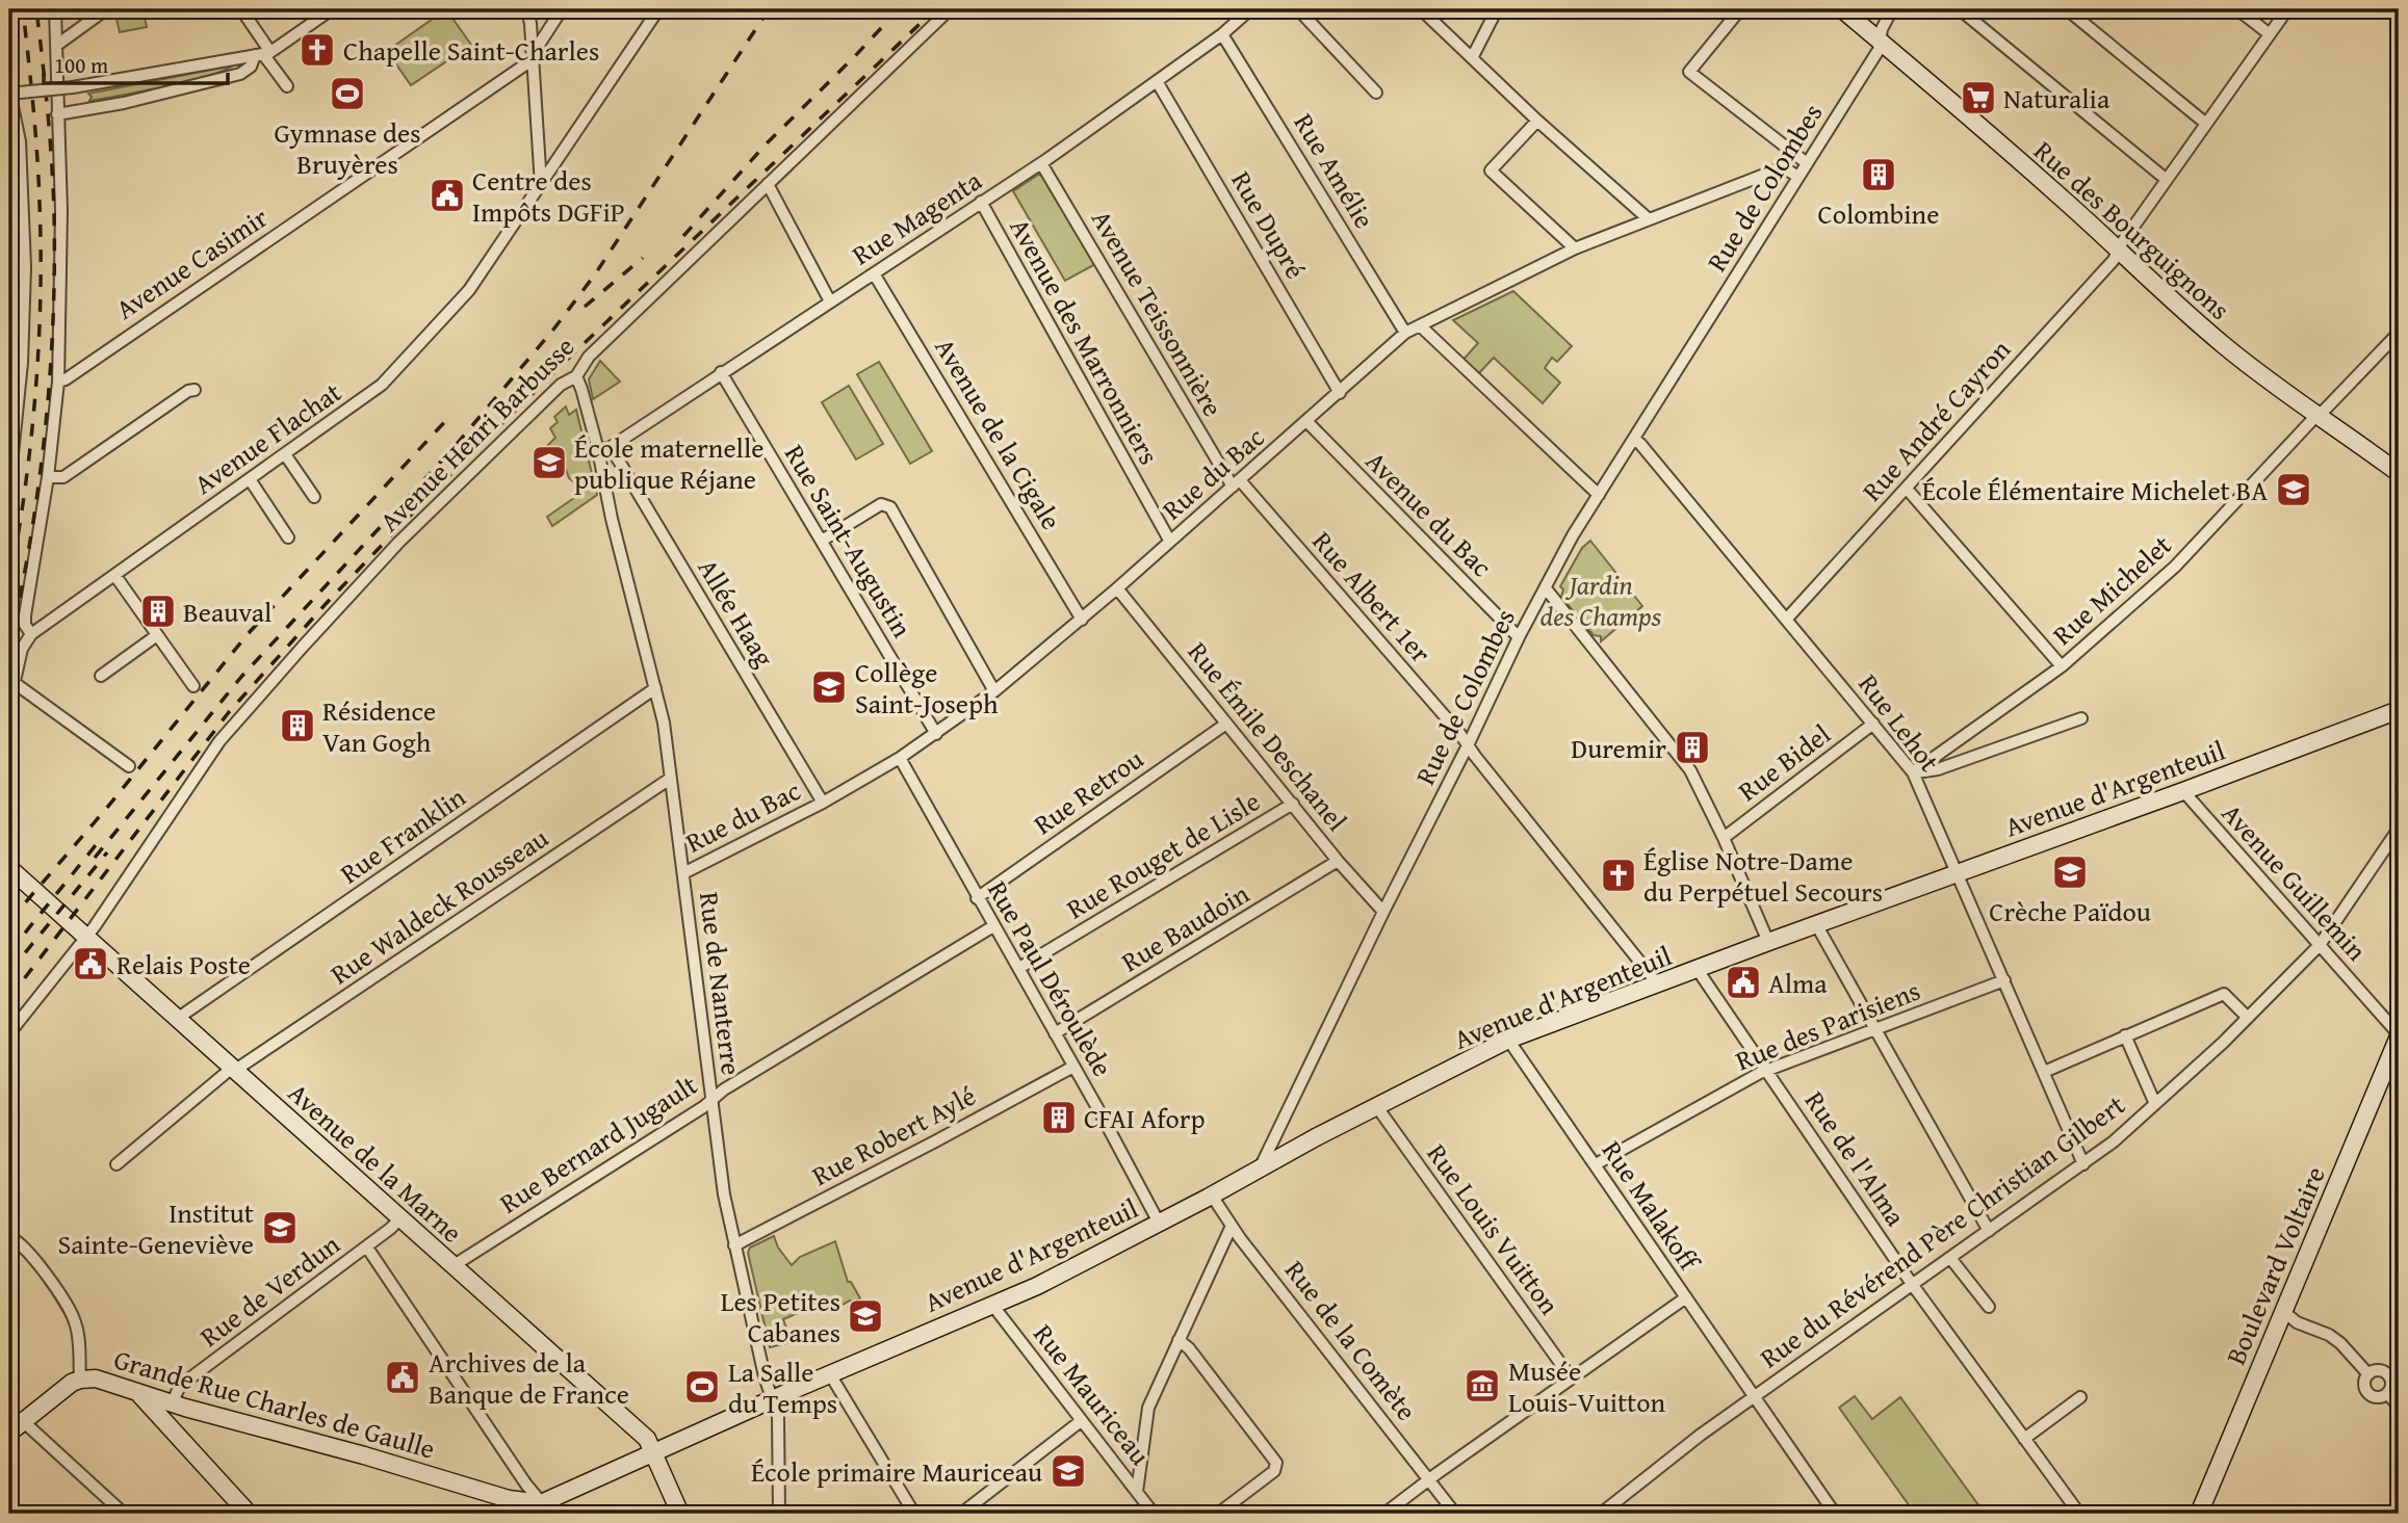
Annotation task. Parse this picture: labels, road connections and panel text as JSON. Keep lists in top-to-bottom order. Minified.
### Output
{"streets":{"main road":["Rue des Bourguignons","Avenue d'Argenteuil","Avenue de la Marne","Boulevard Voltaire","Grande Rue Charles de Gaulle"],"street":["Rue Amélie","Rue de Colombes","Rue Magenta","Rue Dupré","Avenue Casimir","Avenue Teissonnière","Avenue des Marronniers","Rue André Cayron","Avenue Henri Barbusse","Avenue de la Cigale","Avenue Flachat","Rue du Bac","Avenue du Bac","Rue Saint-Augustin","Rue Michelet","Rue Albert 1er","Allée Haag","Rue Lehot","Rue Émile Deschanel","Rue Bidel","Rue Retrou","Rue Franklin","Rue Rouget de Lisle","Avenue Guillemin","Rue Waldeck Rousseau","Rue Baudoin","Rue Paul Déroulède","Rue de Nanterre","Rue des Parisiens","Rue Robert Aylé","Rue Bernard Jugault","Rue de l'Alma","Rue Malakoff","Rue Louis Vuitton","Rue du Révérend Père Christian Gilbert","Rue de Verdun","Rue de la Comète","Rue Mauriceau"]},"crossings":[["Rue Amélie","Rue Magenta"],["Rue Amélie","Rue du Bac"],["Rue de Colombes","Rue des Bourguignons"],["Rue de Colombes","Avenue du Bac"],["Rue de Colombes","Rue Albert 1er"],["Rue de Colombes","Rue Lehot"],["Rue de Colombes","Rue Émile Deschanel"],["Rue de Colombes","Avenue d'Argenteuil"],["Rue Magenta","Rue Dupré"],["Rue Magenta","Avenue Teissonnière"],["Rue Magenta","Avenue des Marronniers"],["Rue Magenta","Avenue de la Cigale"],["Rue Magenta","Rue Saint-Augustin"],["Rue Magenta","Allée Haag"],["Rue Magenta","Rue de Nanterre"],["Rue Dupré","Rue du Bac"],["Rue des Bourguignons","Rue André Cayron"],["Rue des Bourguignons","Rue Michelet"],["Avenue Teissonnière","Rue du Bac"],["Avenue Teissonnière","Rue Albert 1er"],["Avenue des Marronniers","Rue du Bac"],["Rue André Cayron","Rue Lehot"],["Avenue Henri Barbusse","Rue de Nanterre"],["Avenue Henri Barbusse","Avenue de la Marne"],["Avenue de la Cigale","Rue du Bac"],["Rue du Bac","Avenue du Bac"],["Rue du Bac","Rue Saint-Augustin"],["Rue du Bac","Rue Albert 1er"],["Rue du Bac","Allée Haag"],["Rue du Bac","Rue Émile Deschanel"],["Rue du Bac","Rue Paul Déroulède"],["Rue du Bac","Rue de Nanterre"],["Rue Michelet","Rue Lehot"],["Rue Albert 1er","Avenue d'Argenteuil"],["Rue Lehot","Rue Bidel"],["Rue Lehot","Avenue d'Argenteuil"],["Rue Lehot","Rue des Parisiens"],["Rue Lehot","Rue du Révérend Père Christian Gilbert"],["Rue Émile Deschanel","Rue Retrou"],["Rue Émile Deschanel","Rue Rouget de Lisle"],["Rue Émile Deschanel","Rue Baudoin"],["Avenue d'Argenteuil","Avenue Guillemin"],["Avenue d'Argenteuil","Rue Paul Déroulède"],["Avenue d'Argenteuil","Rue de Nanterre"],["Avenue d'Argenteuil","Rue de l'Alma"],["Avenue d'Argenteuil","Avenue de la Marne"],["Avenue d'Argenteuil","Rue Malakoff"],["Avenue d'Argenteuil","Rue Louis Vuitton"],["Avenue d'Argenteuil","Rue de la Comète"],["Avenue d'Argenteuil","Rue Mauriceau"],["Avenue d'Argenteuil","Grande Rue Charles de Gaulle"],["Rue Retrou","Rue Paul Déroulède"],["Rue Franklin","Rue de Nanterre"],["Rue Franklin","Avenue de la Marne"],["Rue Rouget de Lisle","Rue Paul Déroulède"],["Avenue Guillemin","Rue du Révérend Père Christian Gilbert"],["Avenue Guillemin","Boulevard Voltaire"],["Rue Waldeck Rousseau","Rue de Nanterre"],["Rue Waldeck Rousseau","Avenue de la Marne"],["Rue Baudoin","Rue Paul Déroulède"],["Rue Paul Déroulède","Rue Robert Aylé"],["Rue Paul Déroulède","Rue Bernard Jugault"],["Rue de Nanterre","Rue Robert Aylé"],["Rue de Nanterre","Rue Bernard Jugault"],["Rue des Parisiens","Rue de l'Alma"],["Rue des Parisiens","Rue Malakoff"],["Rue Bernard Jugault","Avenue de la Marne"],["Rue de l'Alma","Rue du Révérend Père Christian Gilbert"],["Avenue de la Marne","Rue de Verdun"],["Rue Malakoff","Rue du Révérend Père Christian Gilbert"],["Rue de Verdun","Grande Rue Charles de Gaulle"]],"parks":["Jardin des Champs"],"places":{"church":["Chapelle Saint-Charles","Église Notre-Dame du Perpétuel Secours"],"sports":["Gymnase des Bruyères","La Salle du Temps"],"supermarket":["Naturalia"],"building":["Colombine","Beauval","Résidence Van Gogh","Duremir","CFAI Aforp"],"public building":["Centre des Impôts DGFiP","Relais Poste","Alma","Archives de la Banque de France"],"school or university":["École maternelle publique Réjane","École Élémentaire Michelet BA","Collège Saint-Joseph","Crèche Païdou","Institut Sainte-Geneviève","Les Petites Cabanes","École primaire Mauriceau"],"museum":["Musée Louis-Vuitton"]},"scale_bar":"100 m"}
